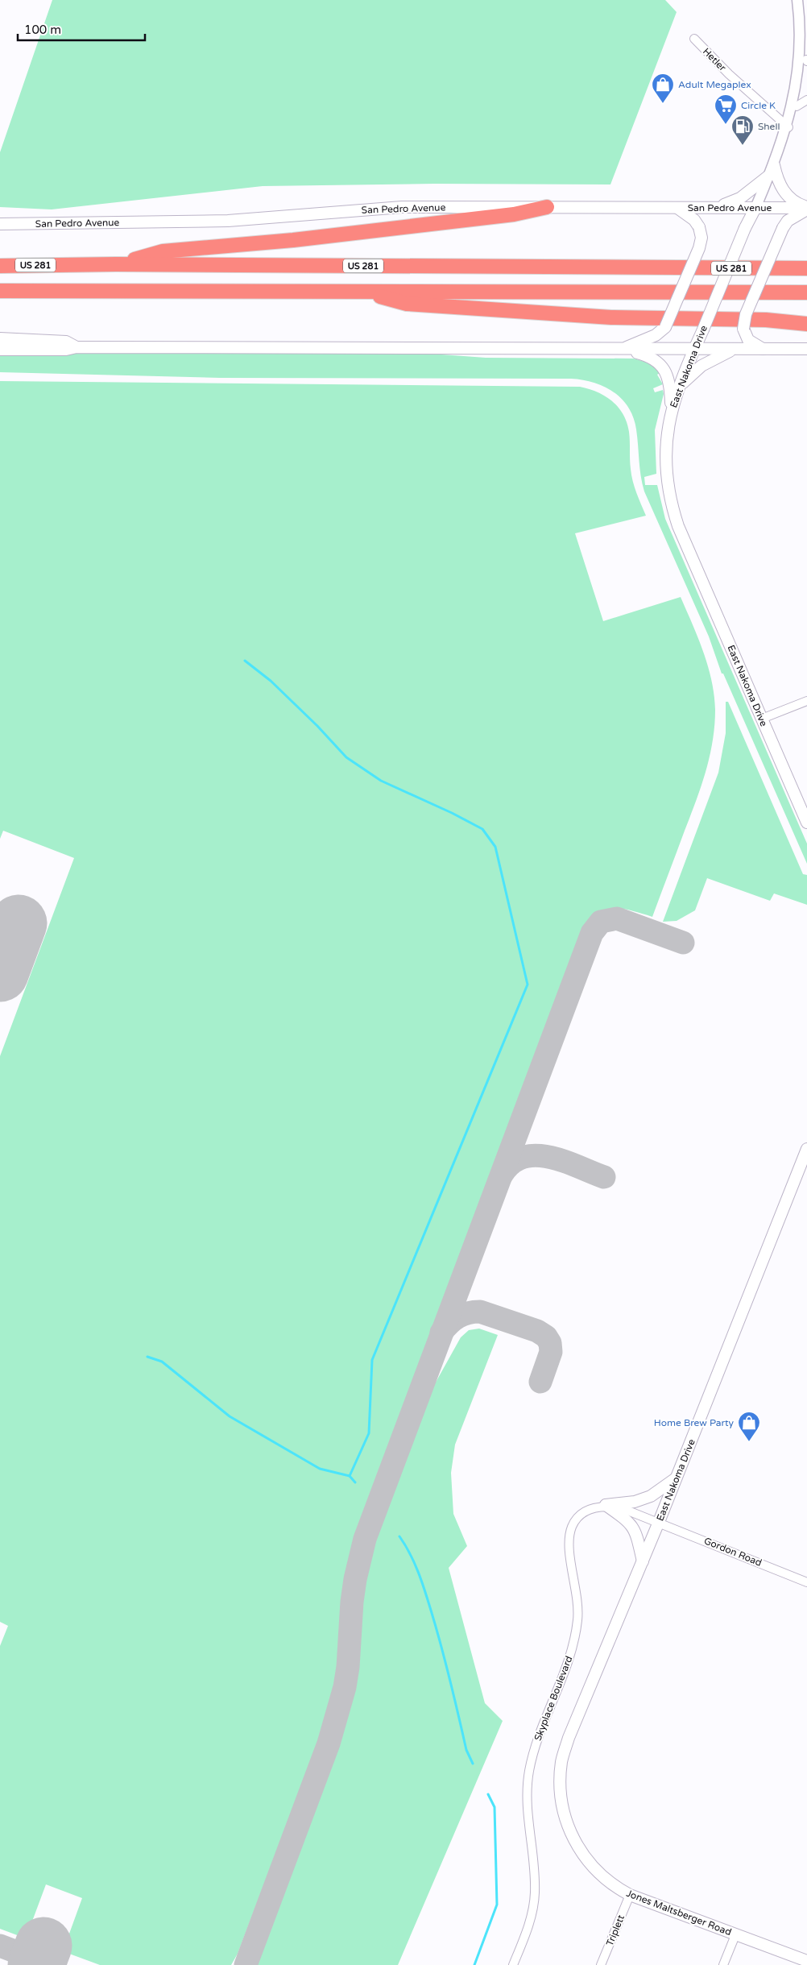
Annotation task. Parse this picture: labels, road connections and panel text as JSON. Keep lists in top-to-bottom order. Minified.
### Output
{"streets":{"highway":["US 281"],"main road":["San Pedro Avenue","East Nakoma Drive","Jones Maltsberger Road"],"street":["Hetler","Gordon Road","Skyplace Boulevard","Triplett"]},"crossings":[["Hetler","East Nakoma Drive"],["San Pedro Avenue","East Nakoma Drive"],["East Nakoma Drive","Gordon Road"],["East Nakoma Drive","Jones Maltsberger Road"],["Jones Maltsberger Road","Triplett"]],"places":{"shop":["Adult Megaplex","Home Brew Party"],"supermarket":["Circle K"],"fuel station":["Shell"]},"scale_bar":"100 m"}
